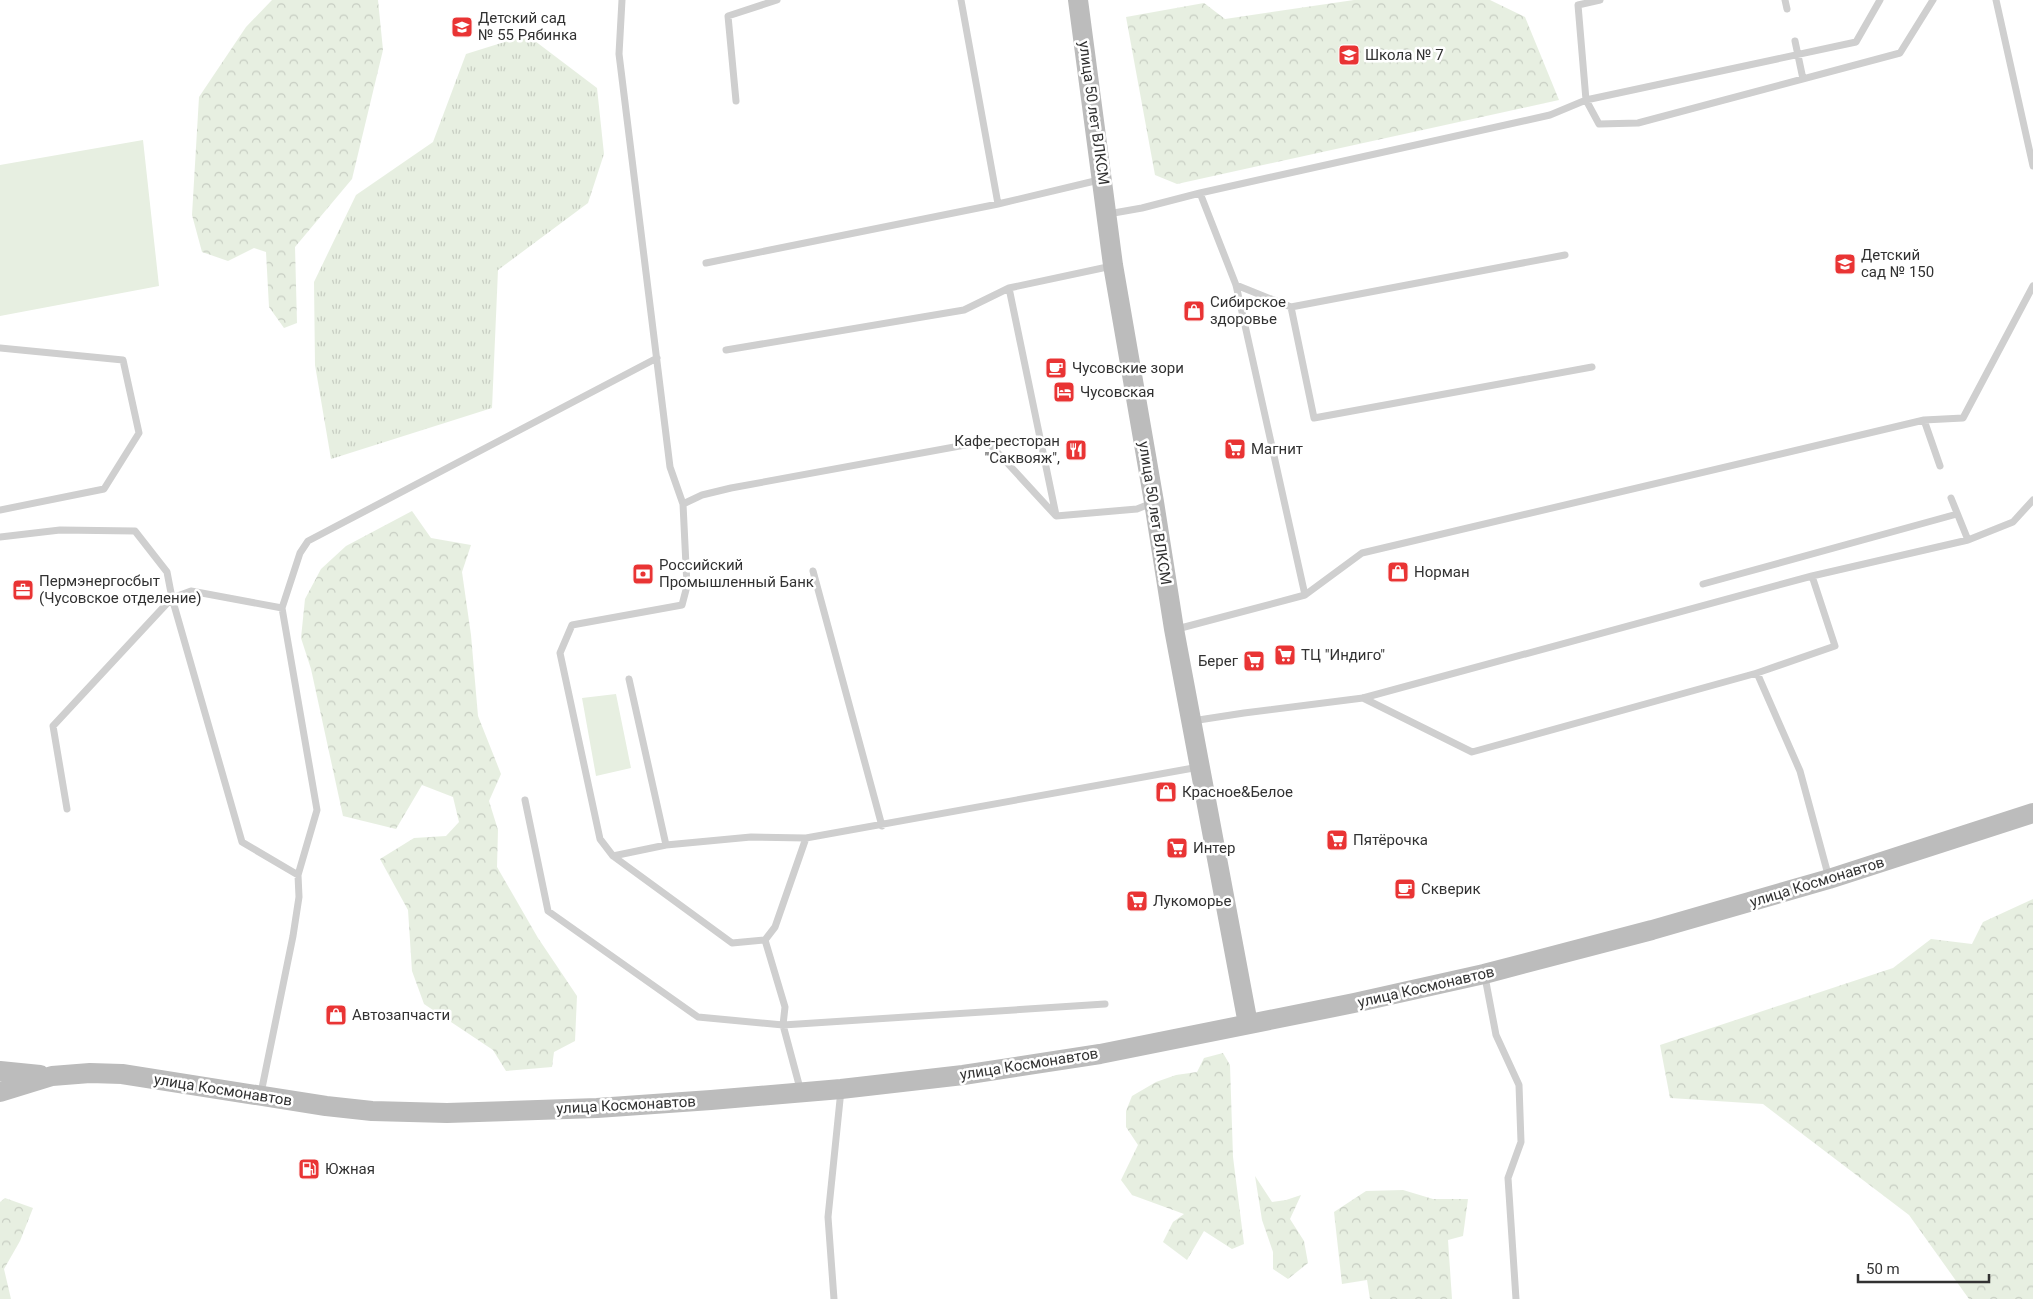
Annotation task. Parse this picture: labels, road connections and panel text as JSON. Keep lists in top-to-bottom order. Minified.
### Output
{"streets":{"street":["улица 50 лет ВЛКСМ","улица Космонавтов"]},"crossings":[["улица 50 лет ВЛКСМ","улица Космонавтов"]],"places":{"school or university":["Детский сад № 55 Рябинка","Школа № 7","Детский сад № 150"],"shop":["Сибирское здоровье","Норман","Красное&Белое","Автозапчасти"],"cafe":["Чусовские зори","Скверик"],"hotel":["Чусовская"],"supermarket":["Магнит","ТЦ \"Индиго\"","Берег","Пятёрочка","Интер","Лукоморье"],"restaurant":["Кафе-ресторан \"Саквояж\","],"bank":["Российский Промышленный Банк"],"office":["Пермэнергосбыт (Чусовское отделение)"],"fuel station":["Южная"]},"scale_bar":"50 m"}
